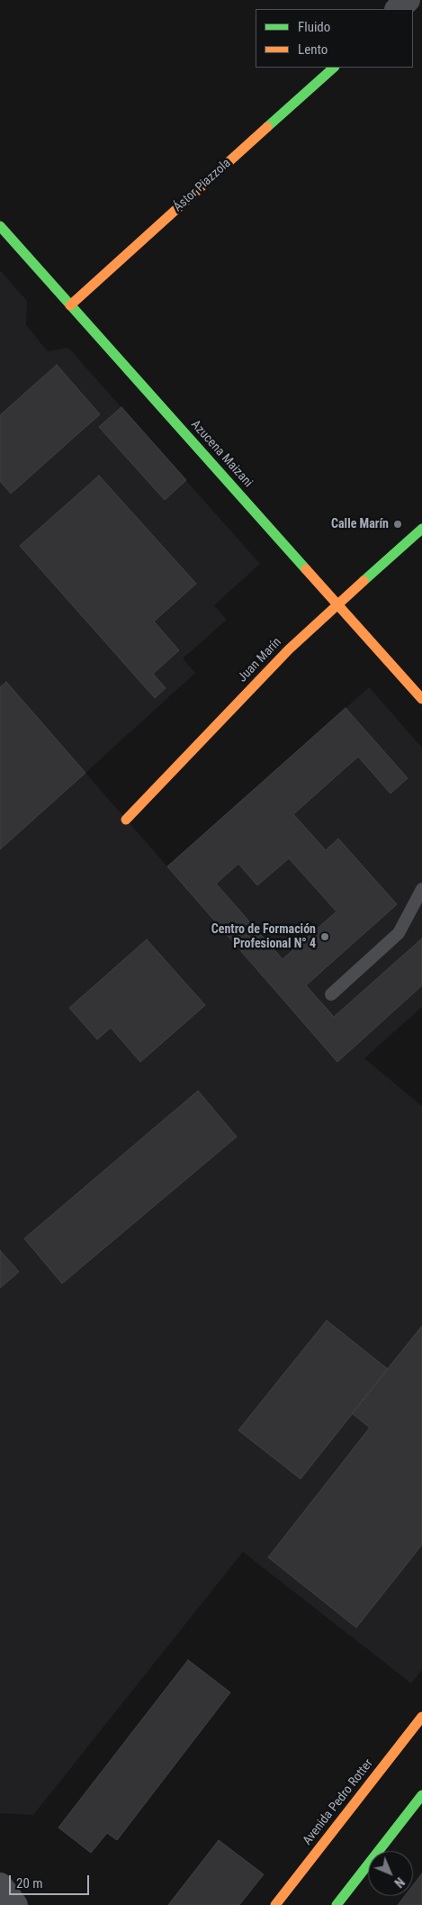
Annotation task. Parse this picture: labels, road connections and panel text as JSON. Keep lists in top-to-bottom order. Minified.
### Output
{"streets":{"main road":["Ástor Piazzola","Azucena Maizani","Juan Marín","Avenida Pedro Rotter"]},"crossings":[["Ástor Piazzola","Azucena Maizani"],["Azucena Maizani","Juan Marín"]],"places":["Calle Marín","Centro de Formación Profesional N° 4"],"legend":["Fluido","Lento"],"scale_bar":"20 m","north":"bottom right"}
